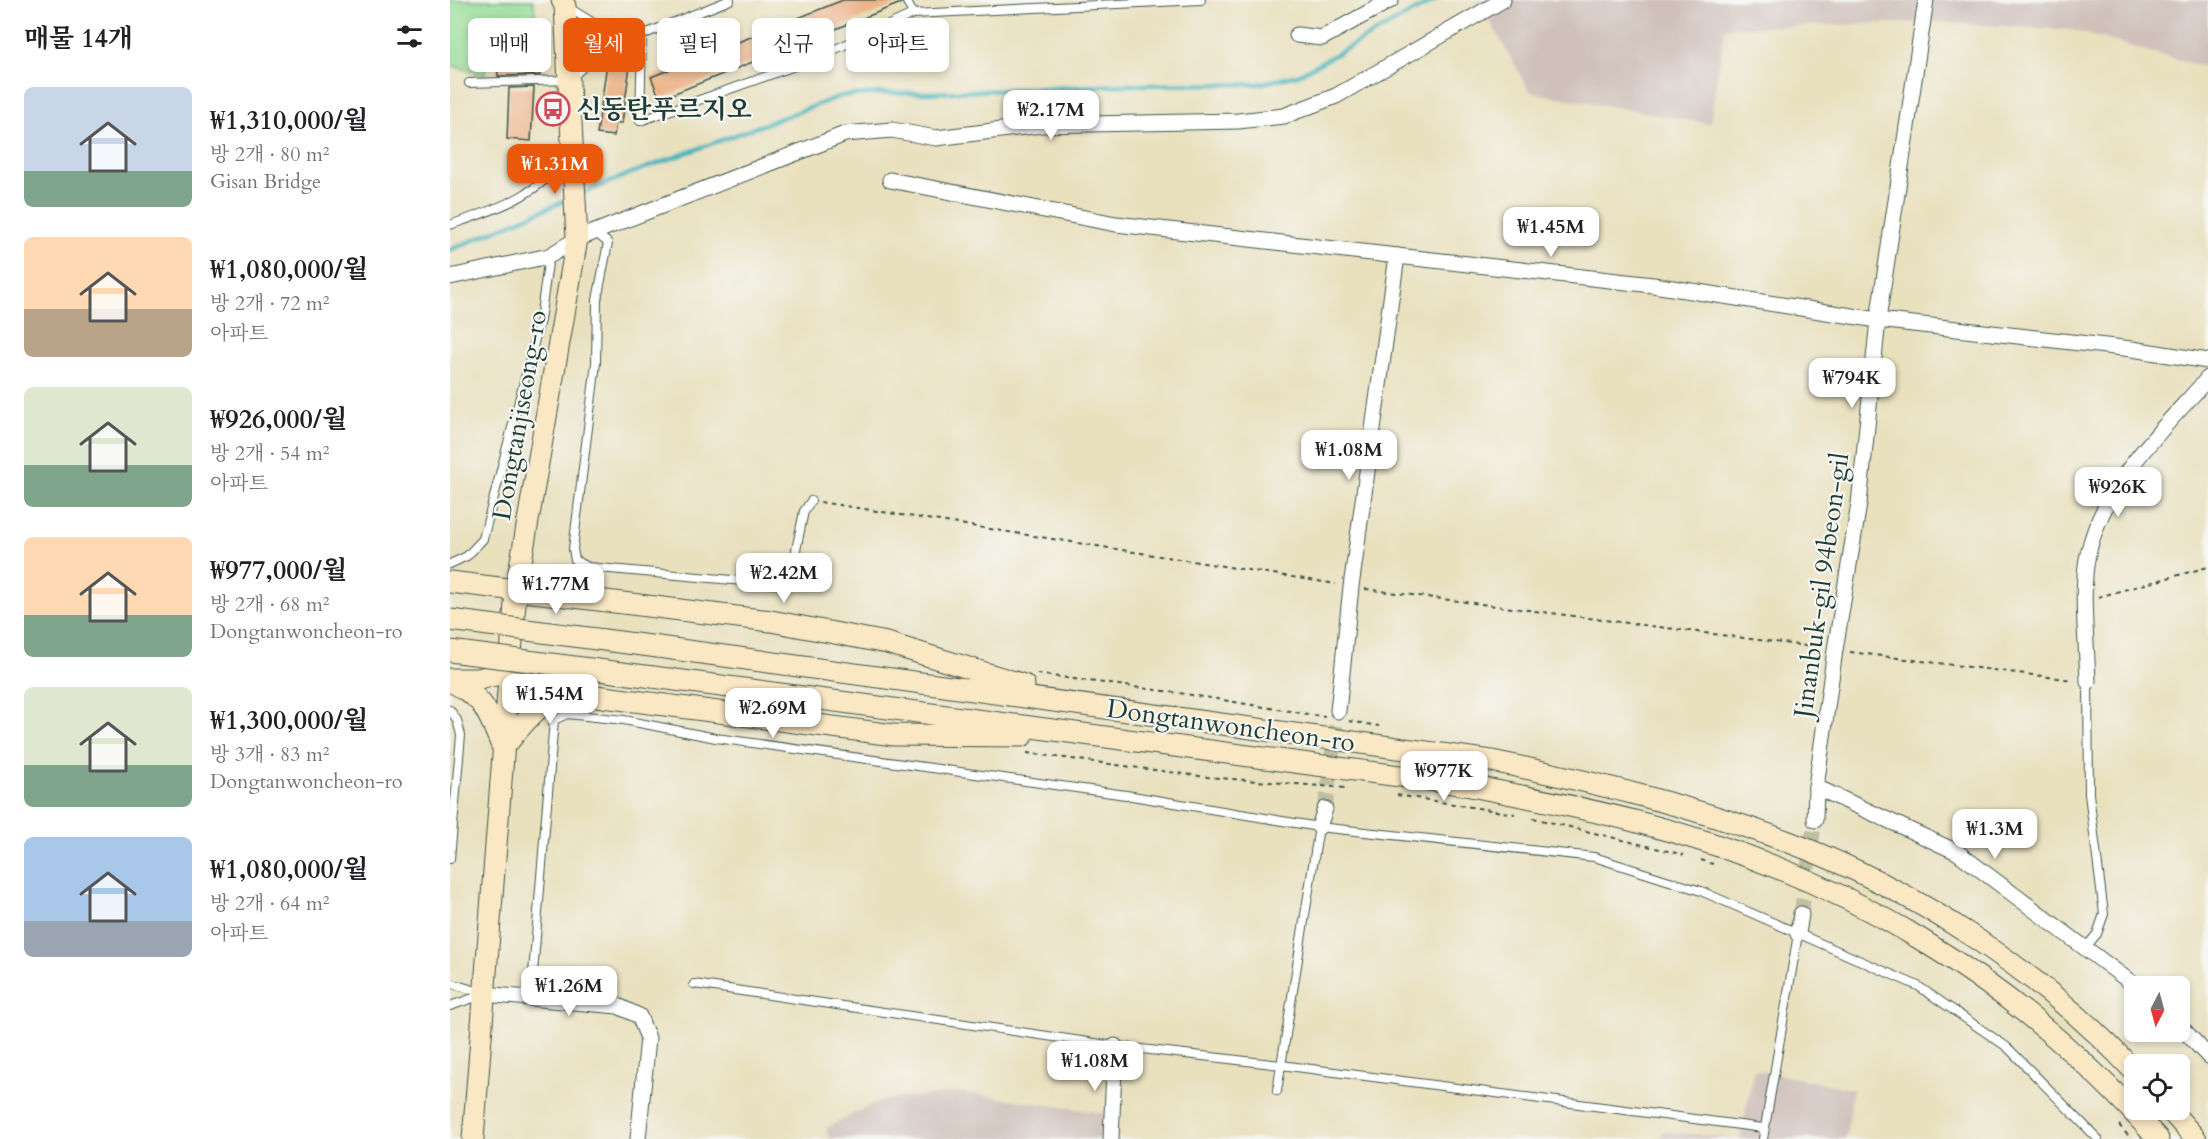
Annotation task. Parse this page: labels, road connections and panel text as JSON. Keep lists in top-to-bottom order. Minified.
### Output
{"streets":{"main road":["Dongtanjiseong-ro","Dongtanwoncheon-ro"],"street":["Jinanbuk-gil 94beon-gil"]},"places":{"bus stop":["신동탄푸르지오"]},"north":"bottom","page":{"heading":"매물 14개","chip":["매매","월세","필터","신규","아파트"],"list":[{"name":"₩1,310,000/월","note":"방 2개 · 80 m² · Gisan Bridge"},{"name":"₩1,080,000/월","note":"방 2개 · 72 m² · 아파트"},{"name":"₩926,000/월","note":"방 2개 · 54 m² · 아파트"},{"name":"₩977,000/월","note":"방 2개 · 68 m² · Dongtanwoncheon-ro"},{"name":"₩1,300,000/월","note":"방 3개 · 83 m² · Dongtanwoncheon-ro"},{"name":"₩1,080,000/월","note":"방 2개 · 64 m² · 아파트"}],"price":["₩2.17M","₩1.31M","₩1.45M","₩794K","₩1.08M","₩926K","₩2.42M","₩1.77M","₩1.54M","₩2.69M","₩977K","₩1.3M","₩1.26M","₩1.08M"]}}
